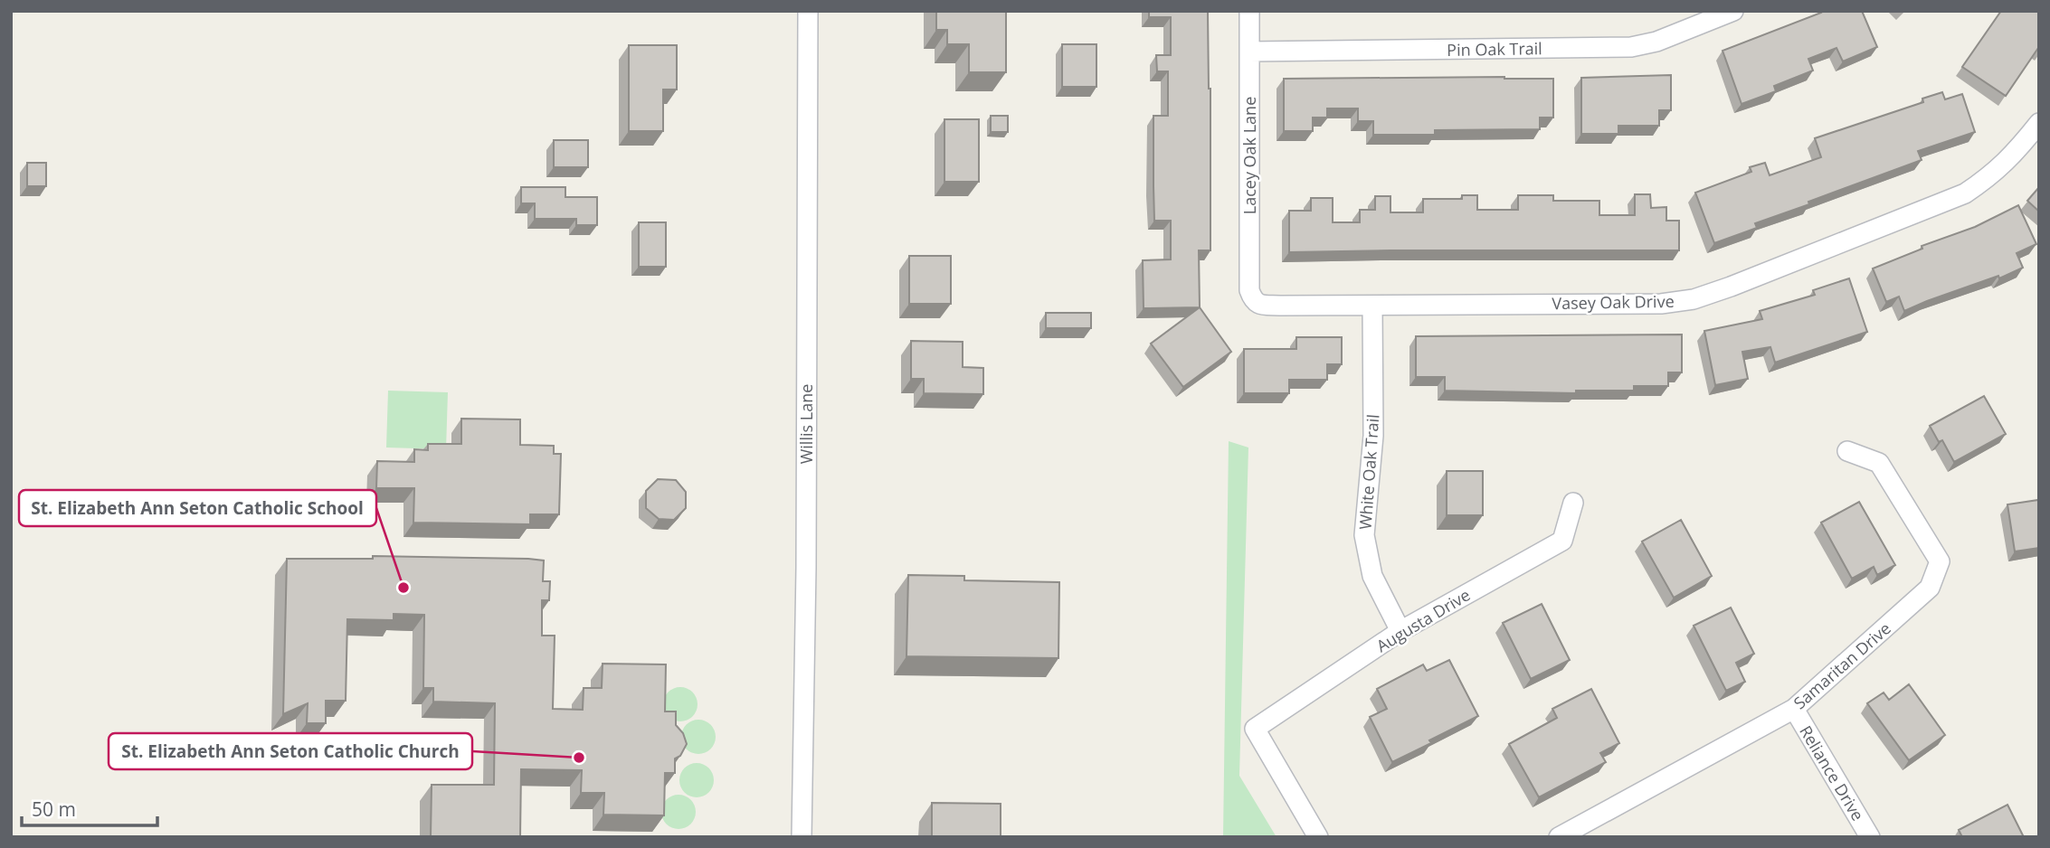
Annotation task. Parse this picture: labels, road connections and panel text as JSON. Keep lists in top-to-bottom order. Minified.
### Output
{"streets":{"street":["Pin Oak Trail","Lacey Oak Lane","Vasey Oak Drive","Willis Lane","White Oak Trail","Augusta Drive","Samaritan Drive","Reliance Drive"]},"crossings":[["Pin Oak Trail","Lacey Oak Lane"],["Lacey Oak Lane","Vasey Oak Drive"],["Vasey Oak Drive","White Oak Trail"],["White Oak Trail","Augusta Drive"],["Samaritan Drive","Reliance Drive"]],"places":["St. Elizabeth Ann Seton Catholic School","St. Elizabeth Ann Seton Catholic Church"],"scale_bar":"50 m"}
